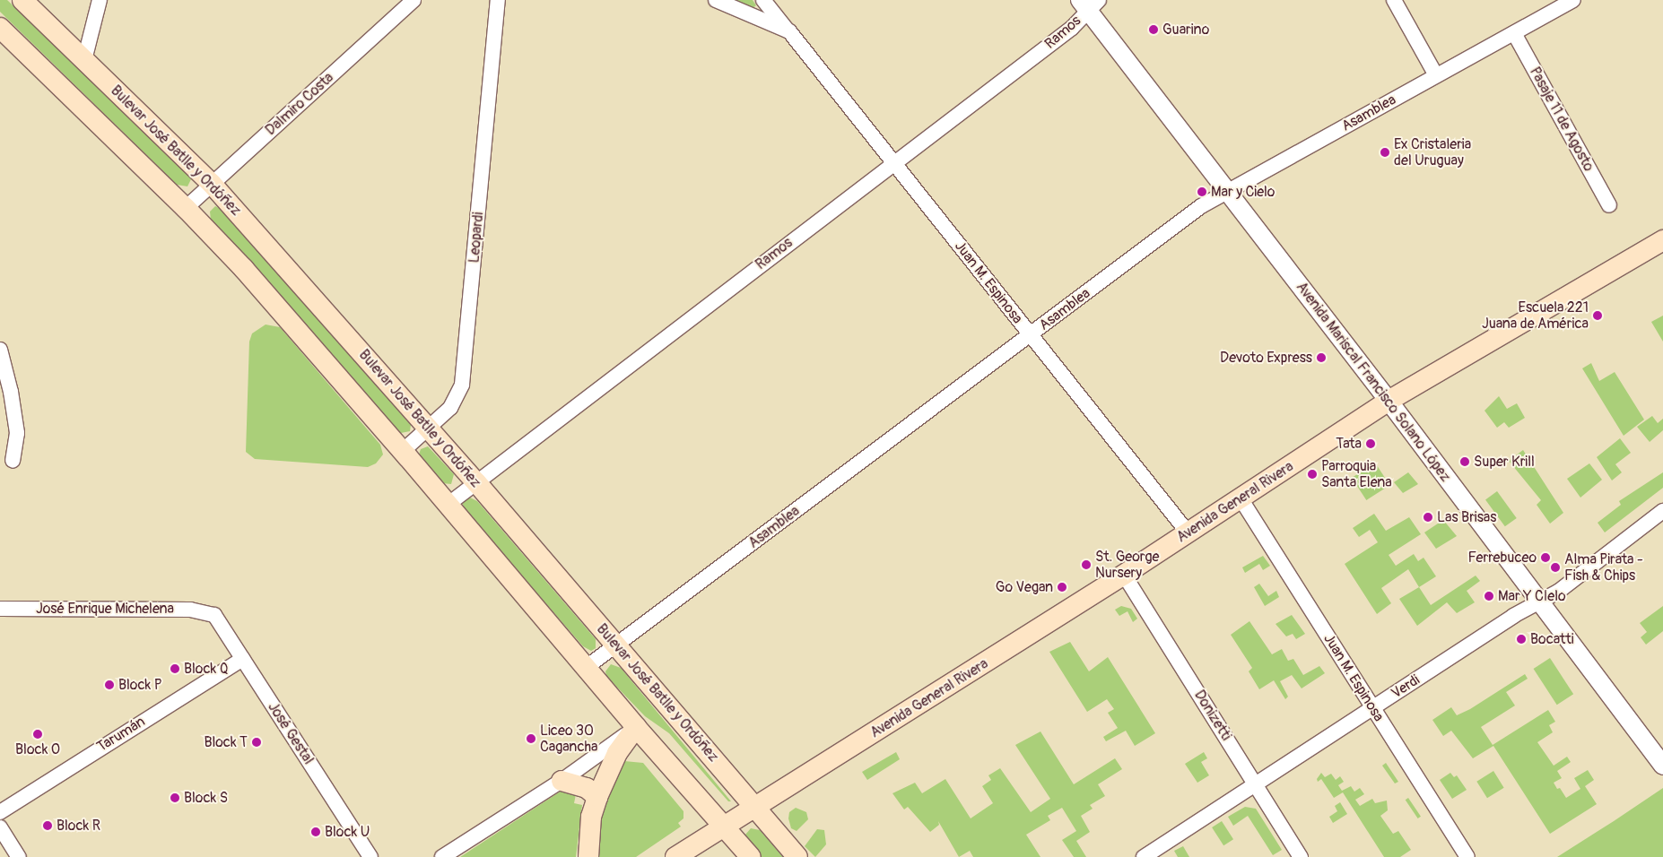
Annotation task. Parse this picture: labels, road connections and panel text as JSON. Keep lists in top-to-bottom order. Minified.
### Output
{"streets":{"main road":["Bulevar José Batlle y Ordóñez","Avenida General Rivera"],"street":["Ramos","Dalmiro Costa","Asamblea","Pasaje 11 de Agosto","Leopardi","Juan M. Espinosa","Avenida Mariscal Francisco Solano López","José Enrique Michelena","Verdi","Donizetti","José Gestal","Tarumán"]},"crossings":[["Ramos","Bulevar José Batlle y Ordóñez"],["Ramos","Juan M. Espinosa"],["Ramos","Avenida Mariscal Francisco Solano López"],["Dalmiro Costa","Bulevar José Batlle y Ordóñez"],["Asamblea","Pasaje 11 de Agosto"],["Asamblea","Bulevar José Batlle y Ordóñez"],["Asamblea","Juan M. Espinosa"],["Asamblea","Avenida Mariscal Francisco Solano López"],["Bulevar José Batlle y Ordóñez","Leopardi"],["Bulevar José Batlle y Ordóñez","Avenida General Rivera"],["Juan M. Espinosa","Avenida General Rivera"],["Juan M. Espinosa","Verdi"],["Avenida Mariscal Francisco Solano López","Avenida General Rivera"],["Avenida Mariscal Francisco Solano López","Verdi"],["Avenida General Rivera","Donizetti"],["José Enrique Michelena","José Gestal"],["Verdi","Donizetti"],["José Gestal","Tarumán"]],"places":["Guarino","Ex Cristaleria del Uruguay","Mar y Cielo","Escuela 221 Juana de América","Devoto Express","Tata","Super Krill","Parroquia Santa Elena","Las Brisas","Ferrebuceo","St. George Nursery","Alma Pirata - Fish & Chips","Go Vegan","Mar Y CIelo","Bocatti","Block Q","Block P","Block O","Liceo 30 Cagancha","Block T","Block S","Block R","Block U"]}
